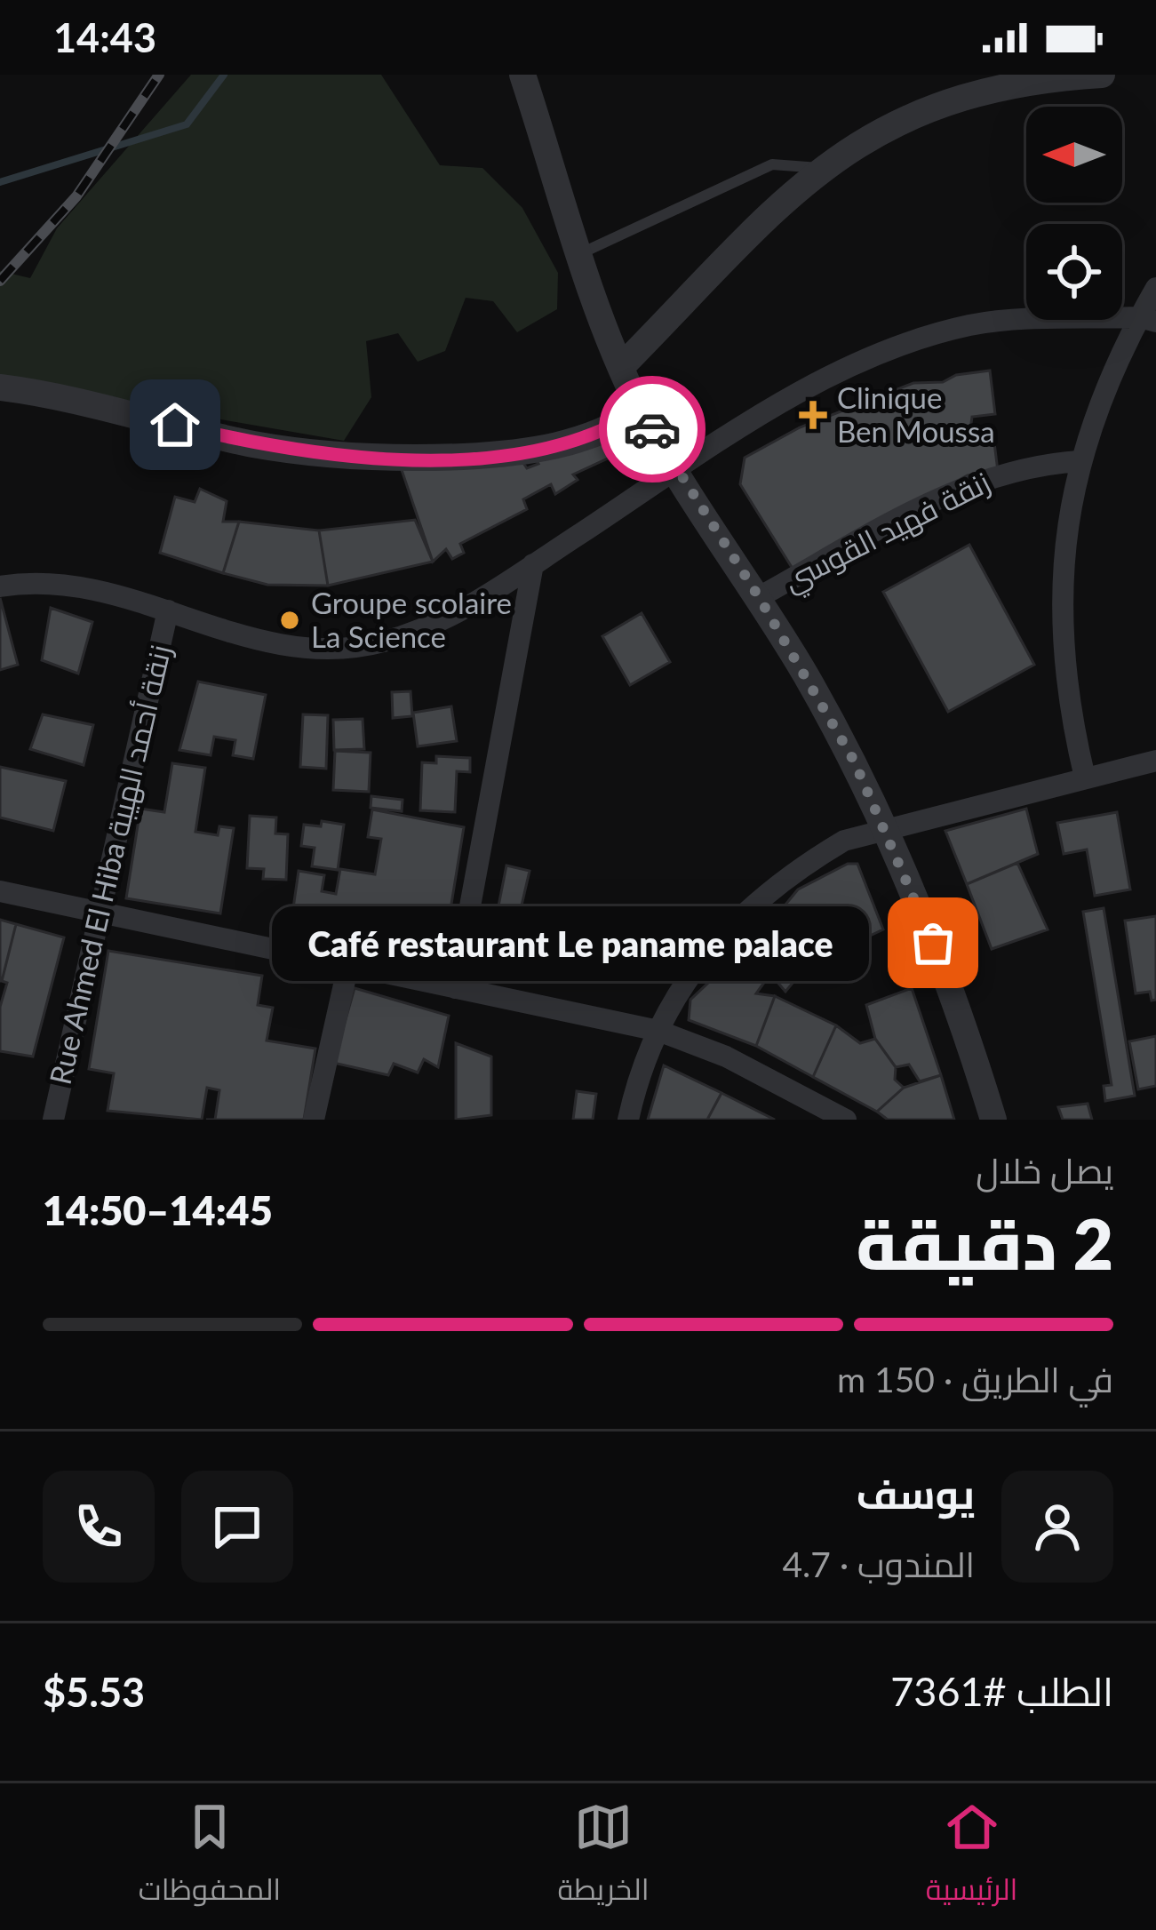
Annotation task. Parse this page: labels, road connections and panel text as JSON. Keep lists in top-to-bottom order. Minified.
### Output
{"streets":{"street":["زنقة فهيد القوسي","Rue Ahmed El Hiba زنقة أحمد الهيبة"]},"places":{"health":["Clinique Ben Moussa"],"other":["Groupe scolaire La Science","Café restaurant Le paname palace"]},"north":"left","page":{"status":"14:43","bubble":"Café restaurant Le paname palace","heading":["2 دقيقة","يصل خلال","14:45–14:50"],"panel":["يوسف","المندوب · 4.7","الطلب #7361","$5.53"],"bar":"في الطريق · 150 m","tabs":["الرئيسية","الخريطة","المحفوظات"]}}
